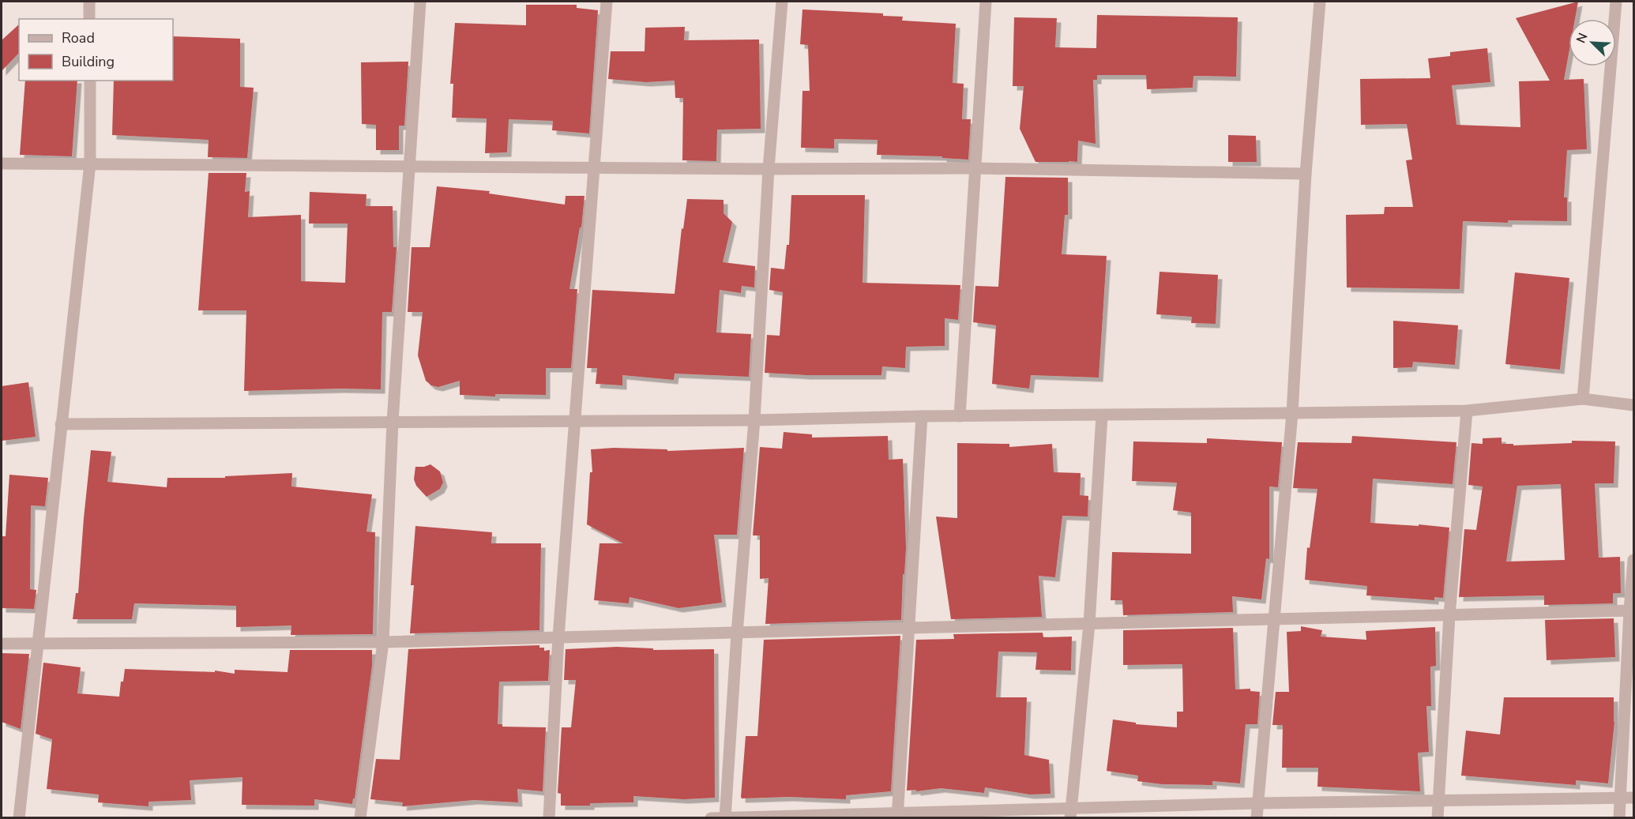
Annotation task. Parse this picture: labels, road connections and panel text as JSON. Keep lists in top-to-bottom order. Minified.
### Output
{"legend":["Road","Building"],"north":"top left"}
